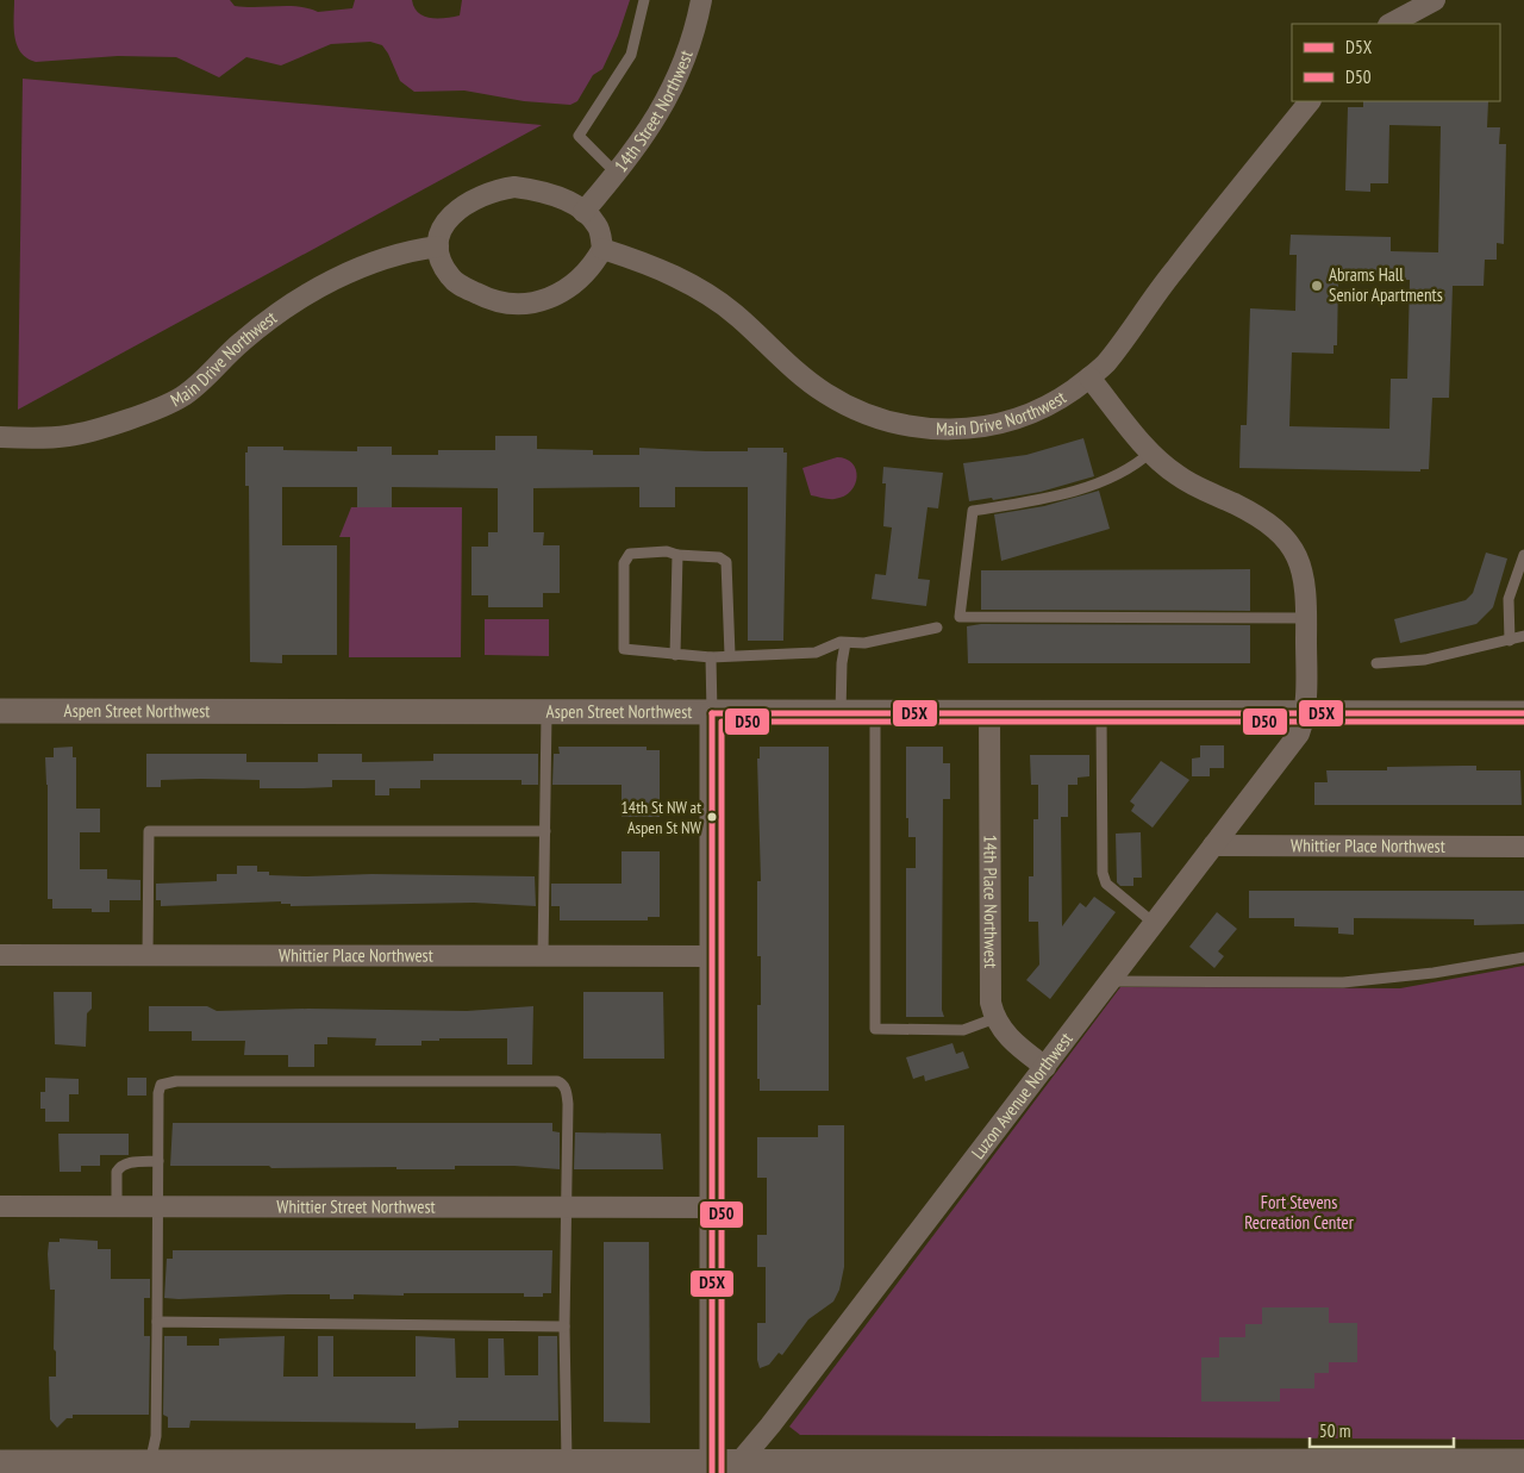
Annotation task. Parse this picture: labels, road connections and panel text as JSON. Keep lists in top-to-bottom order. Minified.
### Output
{"streets":{"street":["14th Street Northwest","Main Drive Northwest","Aspen Street Northwest","Whittier Place Northwest","14th Place Northwest","Luzon Avenue Northwest","Whittier Street Northwest"]},"crossings":[["14th Street Northwest","Main Drive Northwest"],["Aspen Street Northwest","14th Place Northwest"],["Aspen Street Northwest","Luzon Avenue Northwest"],["Whittier Place Northwest","Luzon Avenue Northwest"],["14th Place Northwest","Luzon Avenue Northwest"]],"parks":["Fort Stevens Recreation Center"],"places":["Abrams Hall Senior Apartments","14th St NW at Aspen St NW"],"lines":["transit line D5X","transit line D50"],"legend":["D5X","D50"],"scale_bar":"50 m"}
